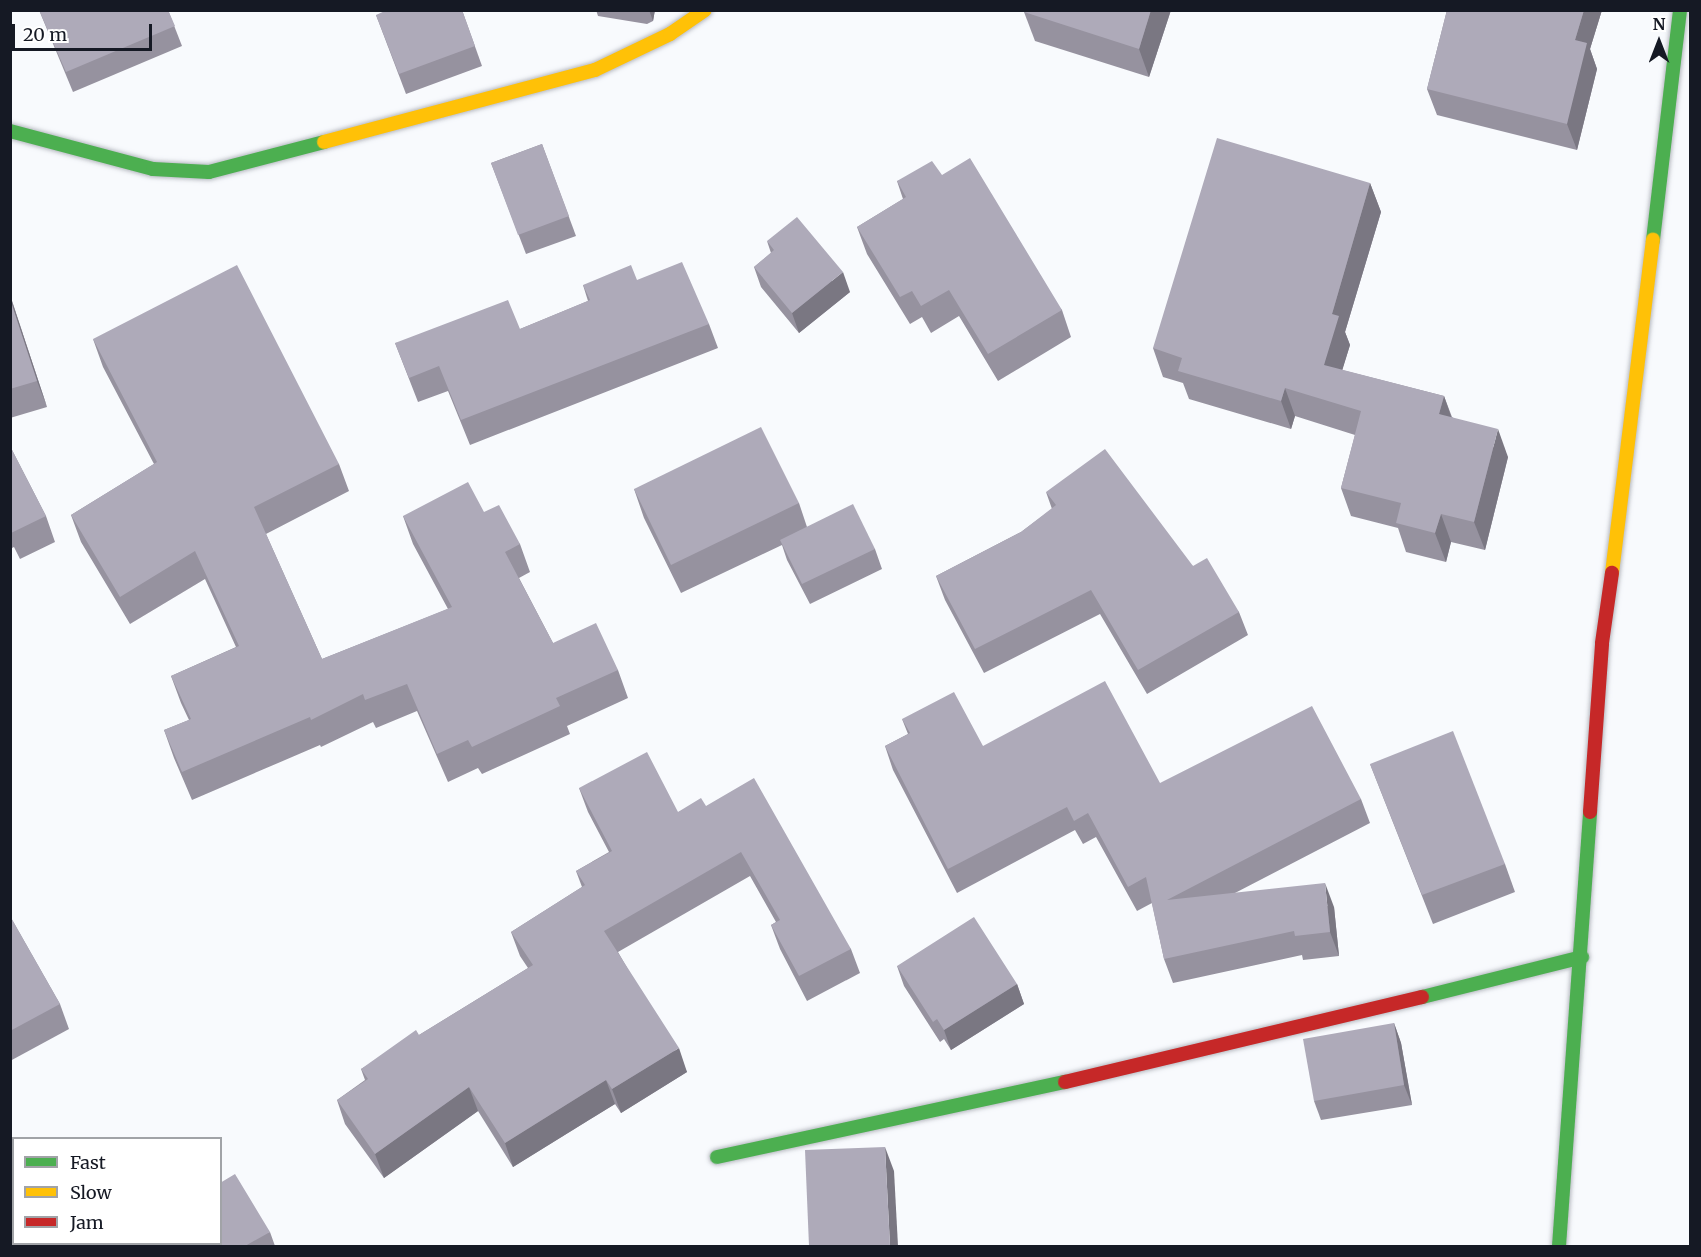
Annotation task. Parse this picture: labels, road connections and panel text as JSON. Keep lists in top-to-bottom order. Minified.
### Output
{"legend":["Fast","Slow","Jam"],"scale_bar":"20 m","north":"top"}
